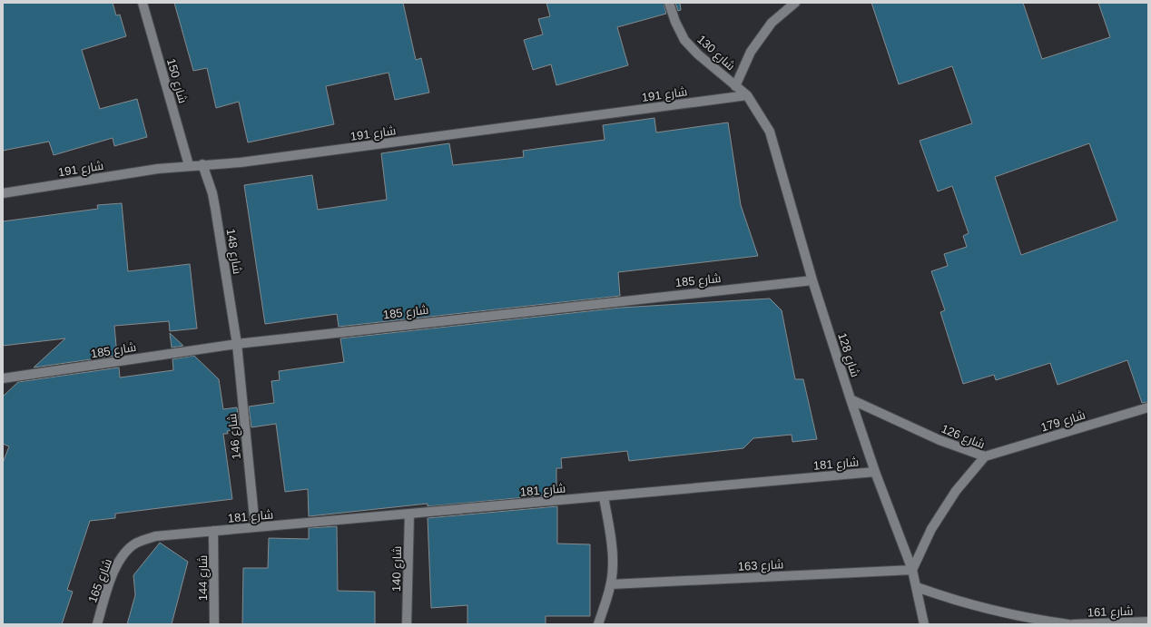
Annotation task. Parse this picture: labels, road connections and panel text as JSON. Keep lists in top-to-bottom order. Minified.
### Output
{"streets":{"street":["شارع 130","شارع 150","شارع 191","شارع 148","شارع 185","شارع 128","شارع 179","شارع 146","شارع 126","شارع 181","شارع 163","شارع 140","شارع 144","شارع 165","شارع 161"]},"crossings":[["شارع 130","شارع 191"],["شارع 130","شارع 128"],["شارع 150","شارع 191"],["شارع 191","شارع 148"],["شارع 191","شارع 128"],["شارع 148","شارع 185"],["شارع 148","شارع 146"],["شارع 185","شارع 128"],["شارع 185","شارع 146"],["شارع 128","شارع 126"],["شارع 128","شارع 181"],["شارع 128","شارع 163"],["شارع 179","شارع 126"],["شارع 146","شارع 181"],["شارع 126","شارع 163"],["شارع 181","شارع 140"],["شارع 181","شارع 144"],["شارع 181","شارع 165"],["شارع 144","شارع 165"]]}
